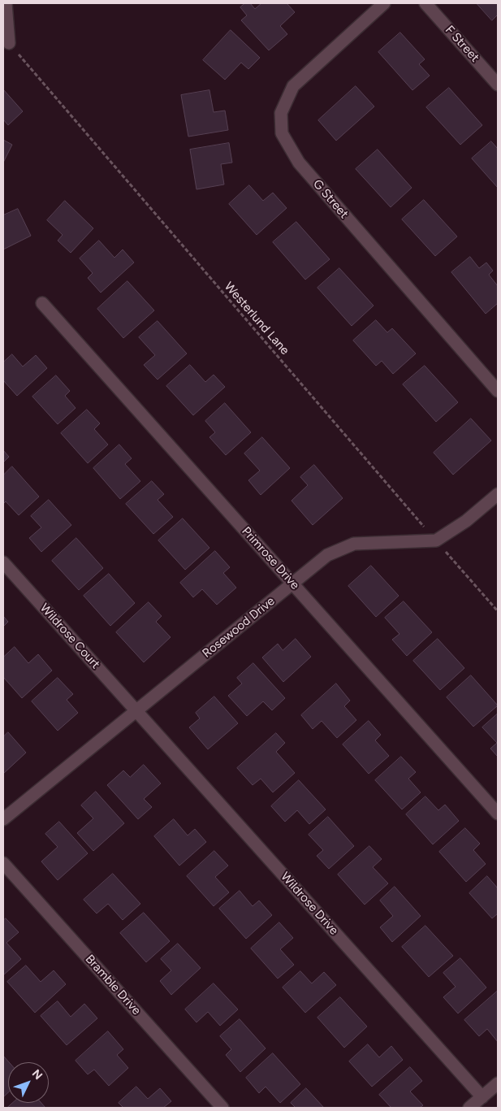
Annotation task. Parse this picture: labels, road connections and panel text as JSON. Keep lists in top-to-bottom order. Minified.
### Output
{"streets":{"street":["F Street","G Street","Primrose Drive","Rosewood Drive","Wildrose Court","Wildrose Drive","Bramble Drive"],"path":["Westerlund Lane"]},"crossings":[["Westerlund Lane","Rosewood Drive"],["Primrose Drive","Rosewood Drive"],["Rosewood Drive","Wildrose Court"],["Rosewood Drive","Wildrose Drive"],["Wildrose Court","Wildrose Drive"]],"north":"top right"}
